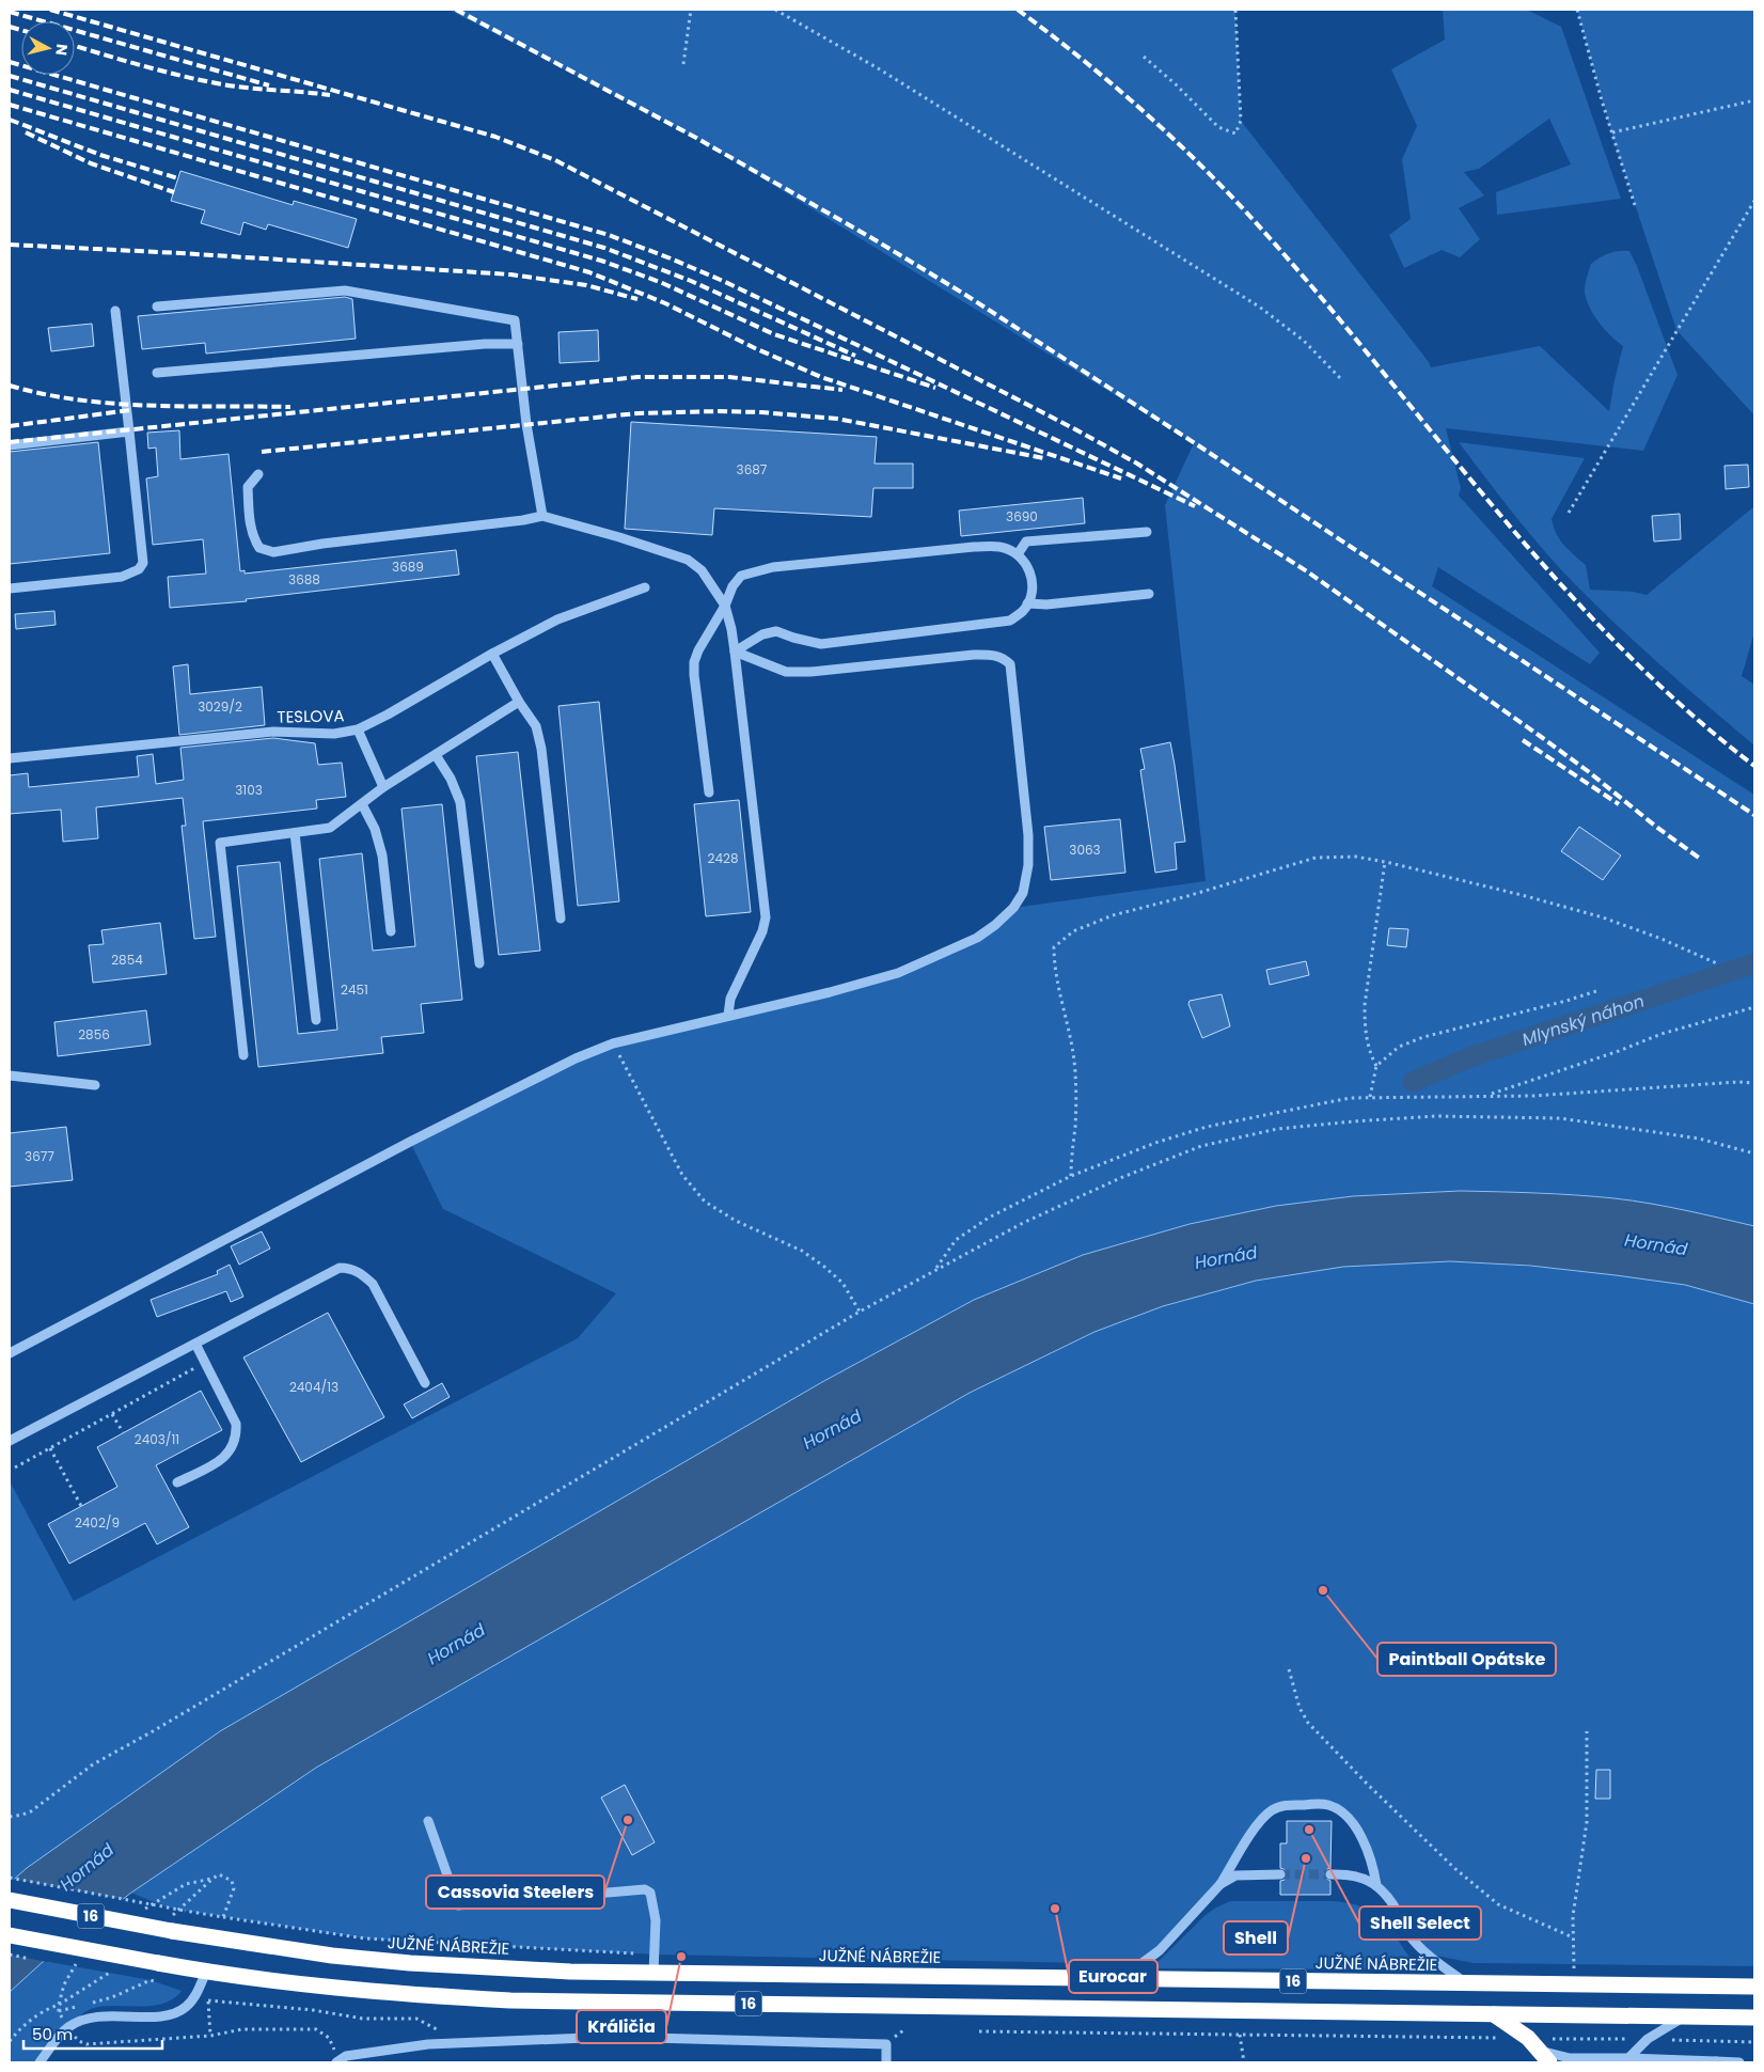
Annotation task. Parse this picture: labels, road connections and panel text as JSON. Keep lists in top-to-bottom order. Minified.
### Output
{"streets":{"highway":["16","JUŽNÉ NÁBREŽIE"],"street":["TESLOVA"]},"water":["Mlynský náhon","Hornád"],"places":["Paintball Opátske","Cassovia Steelers","Shell Select","Shell","Eurocar","Králičia"],"house_numbers":["3687","3690","3689","3688","3029/2","3103","3063","2428","2854","2451","2856","3677","2404/13","2403/11","2402/9"],"scale_bar":"50 m","north":"right"}
